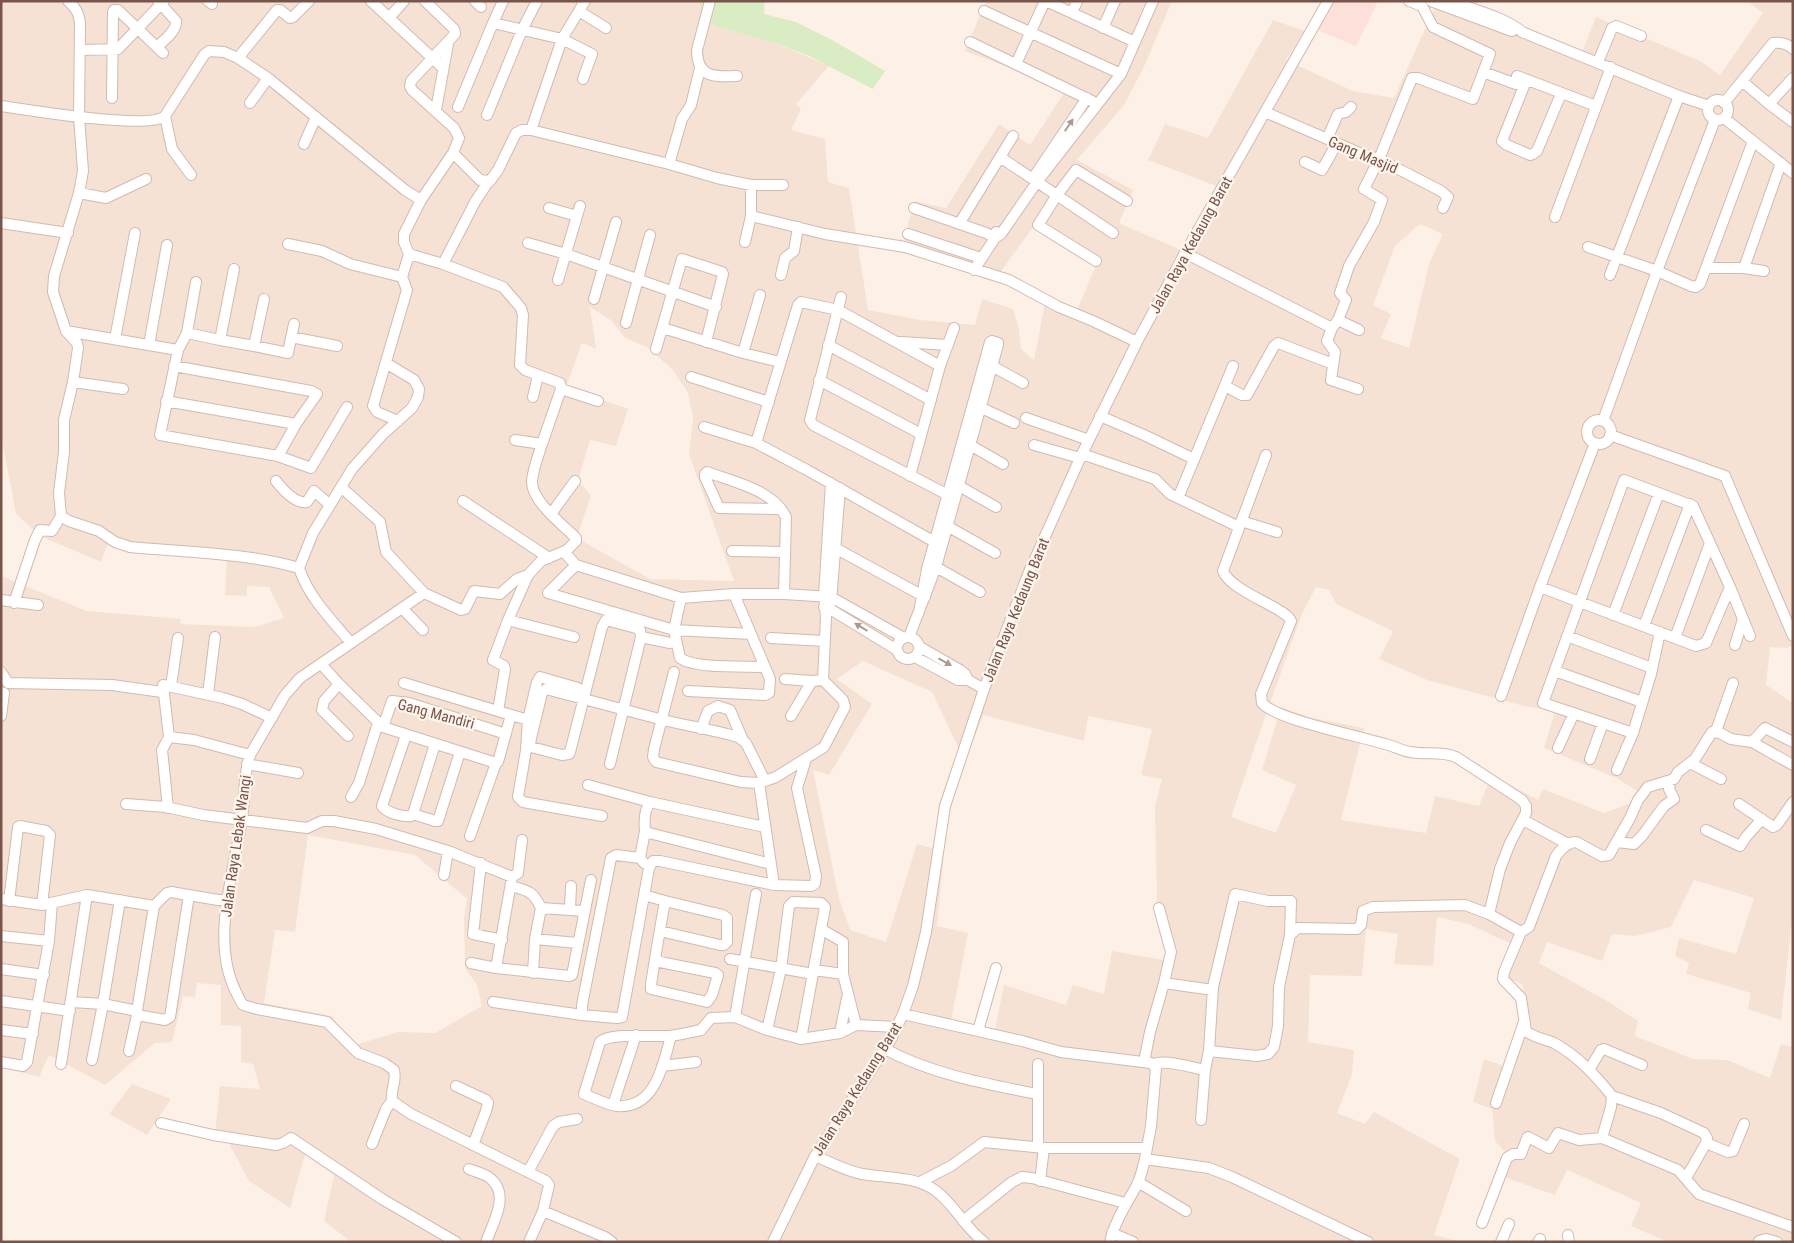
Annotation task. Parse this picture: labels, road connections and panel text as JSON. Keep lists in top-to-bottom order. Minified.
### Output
{"streets":{"street":["Gang Masjid","Jalan Raya Kedaung Barat","Gang Mandiri","Jalan Raya Lebak Wangi"]},"crossings":[["Gang Masjid","Jalan Raya Kedaung Barat"]]}
